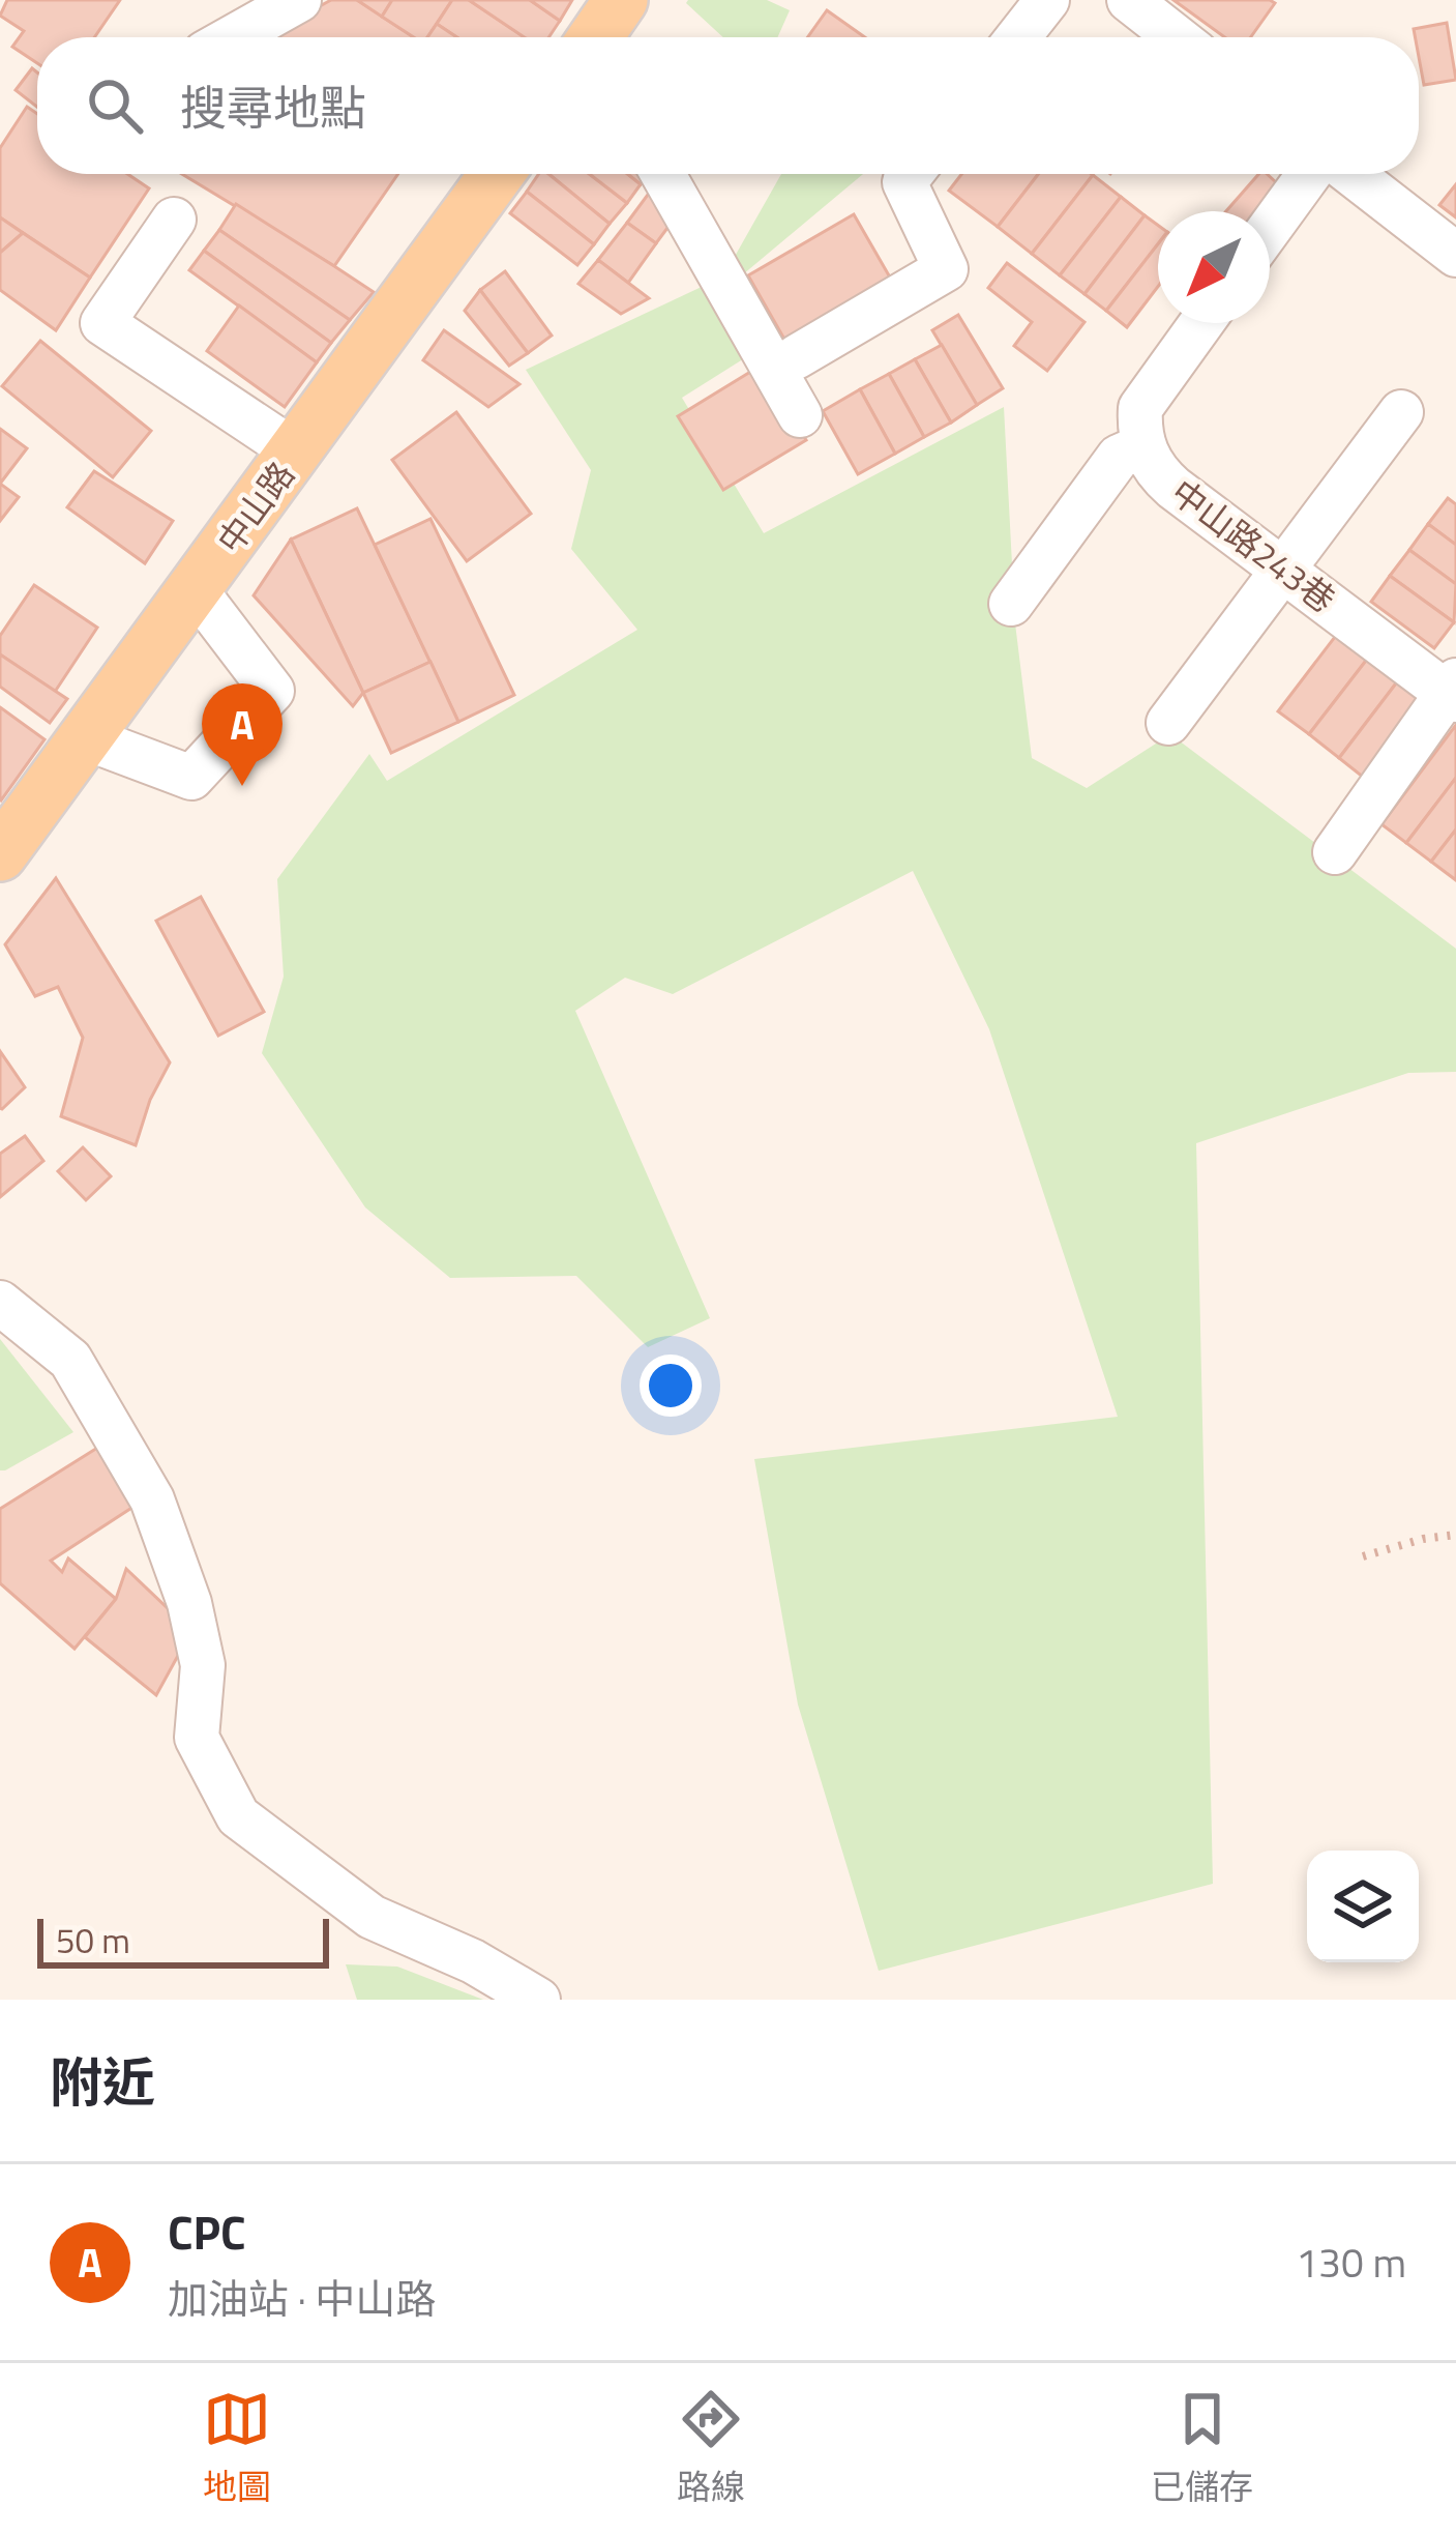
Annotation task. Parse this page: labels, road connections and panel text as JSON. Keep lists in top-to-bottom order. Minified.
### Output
{"streets":{"main road":["中山路"],"street":["中山路243巷"]},"scale_bar":"50 m","north":"bottom left","page":{"search":"搜尋地點","pins":"A","scale":"50 m","heading":"附近","list":[{"mark":"A","name":"CPC","note":"加油站 · 中山路","value":"130 m"}],"nav":["地圖","路線","已儲存"]}}
